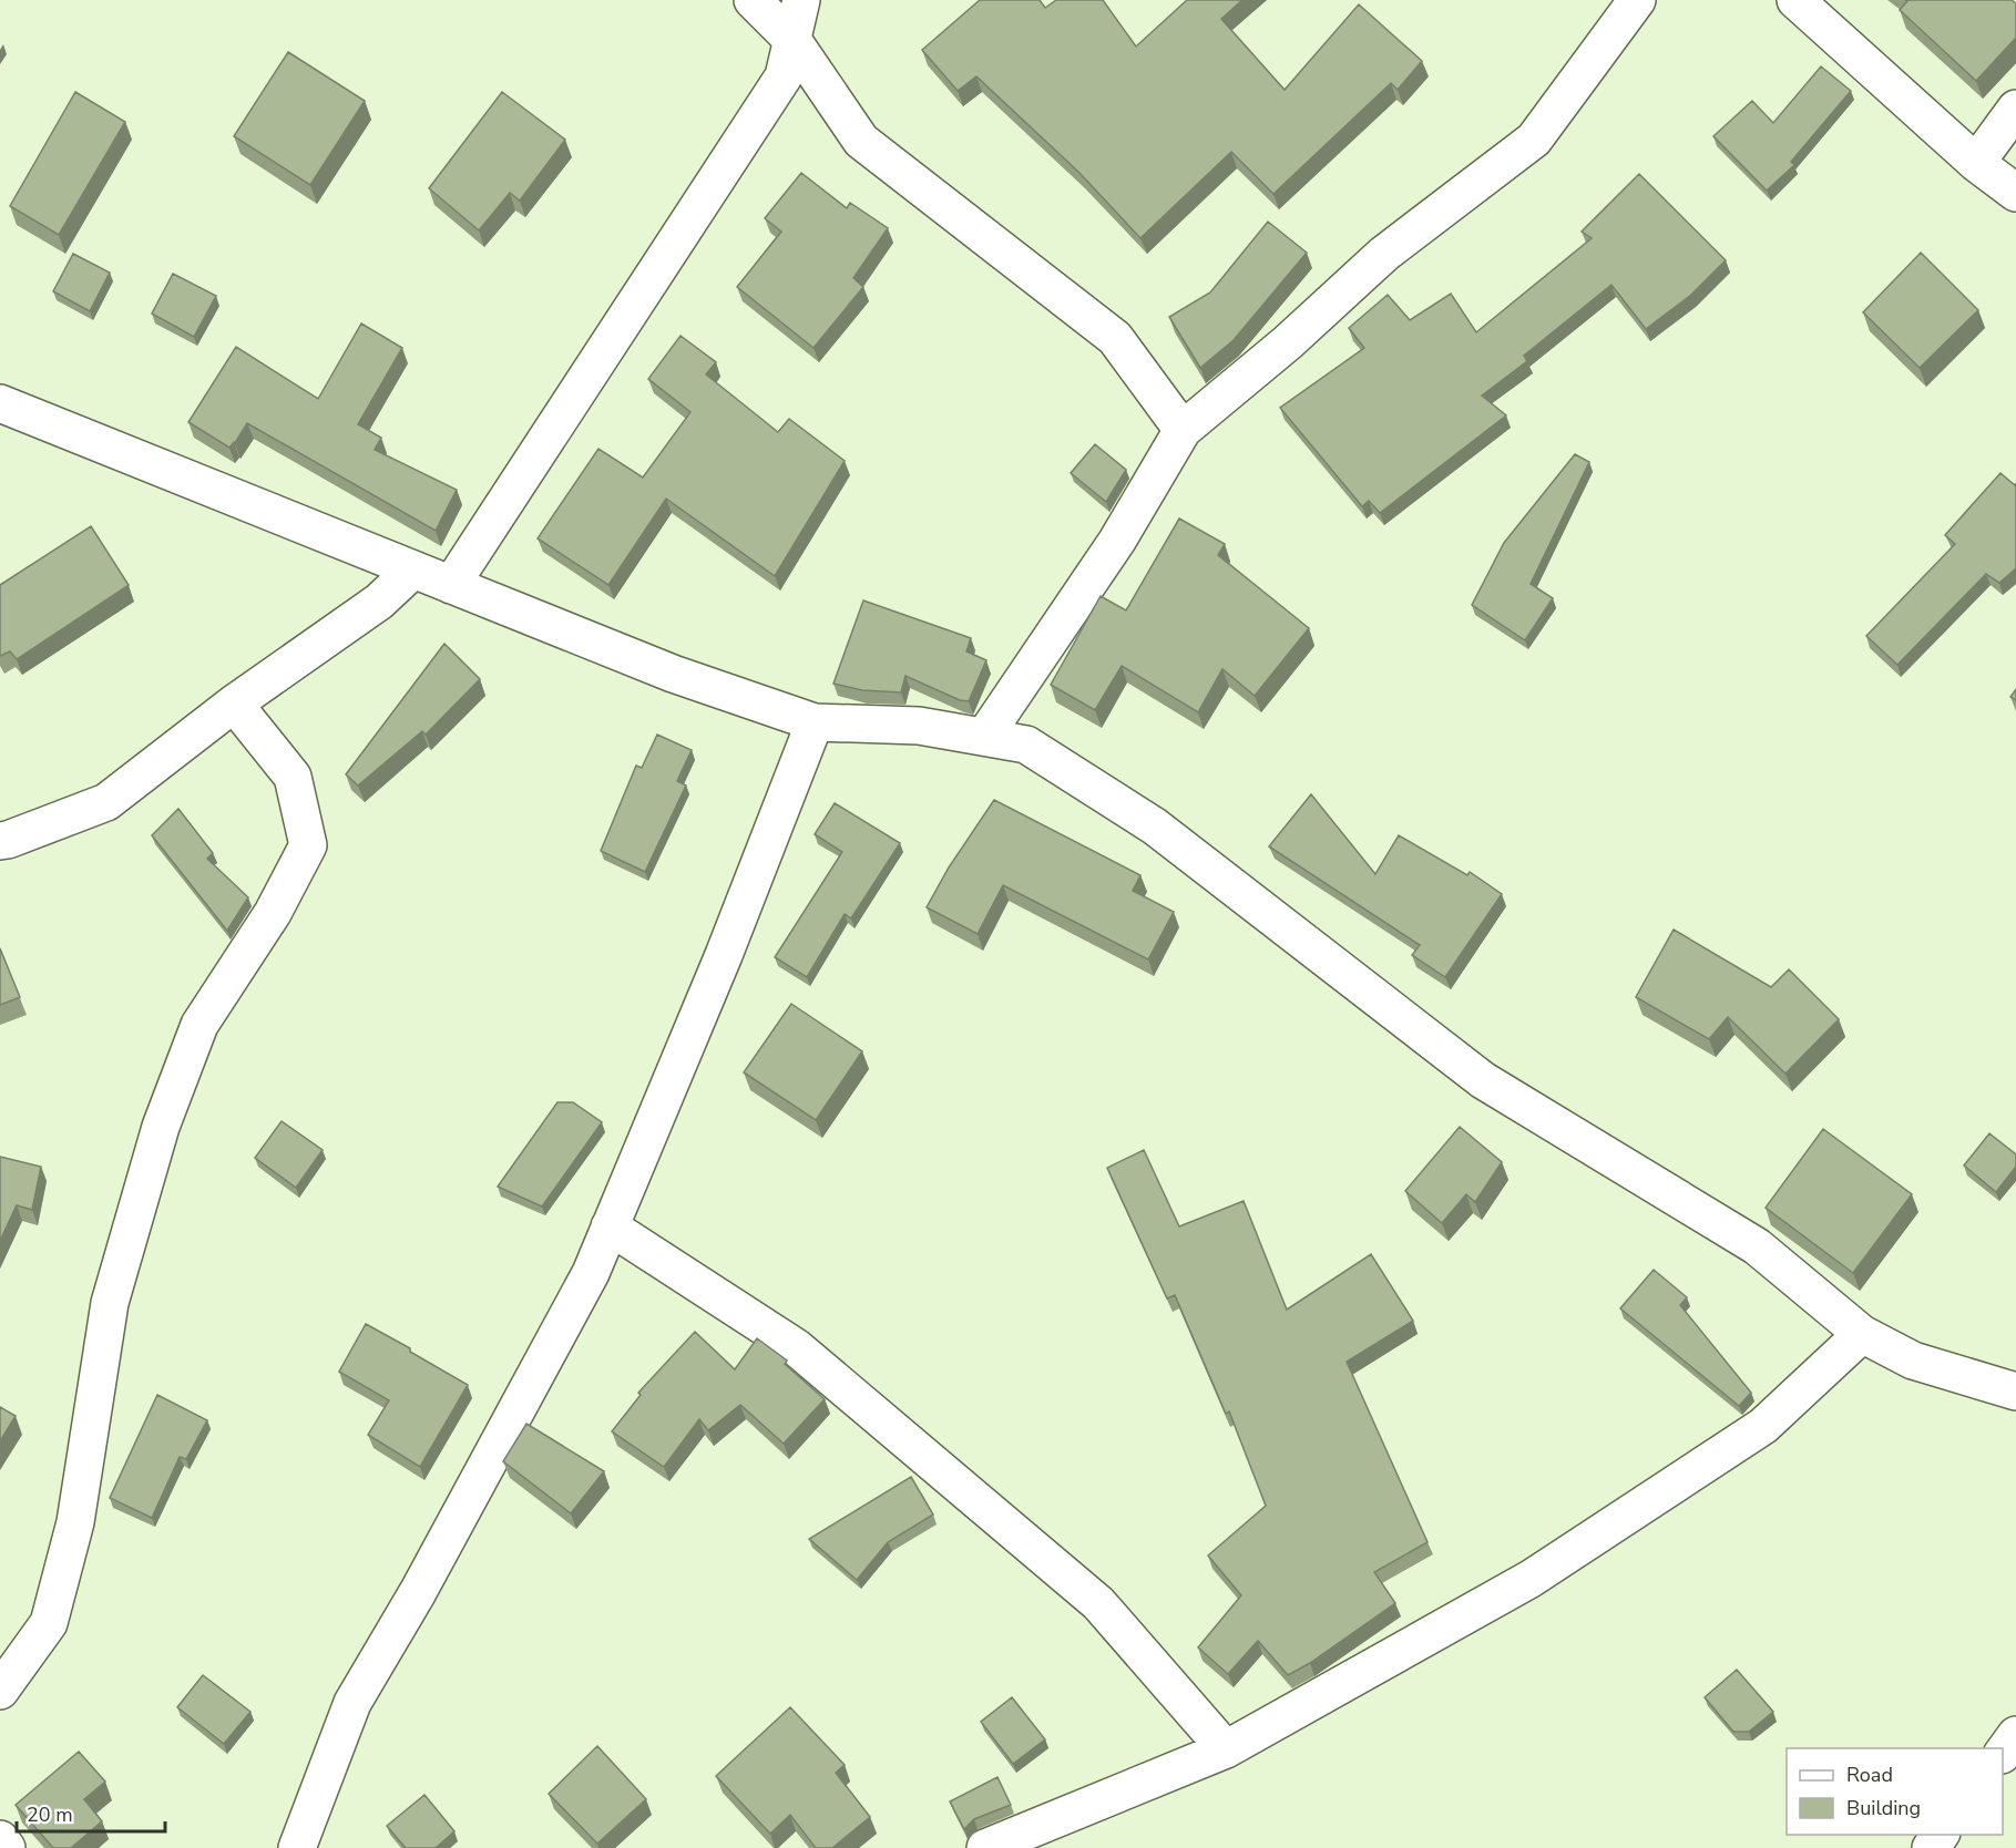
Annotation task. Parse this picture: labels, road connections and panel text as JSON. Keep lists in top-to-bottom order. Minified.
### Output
{"legend":["Road","Building"],"scale_bar":"20 m"}
